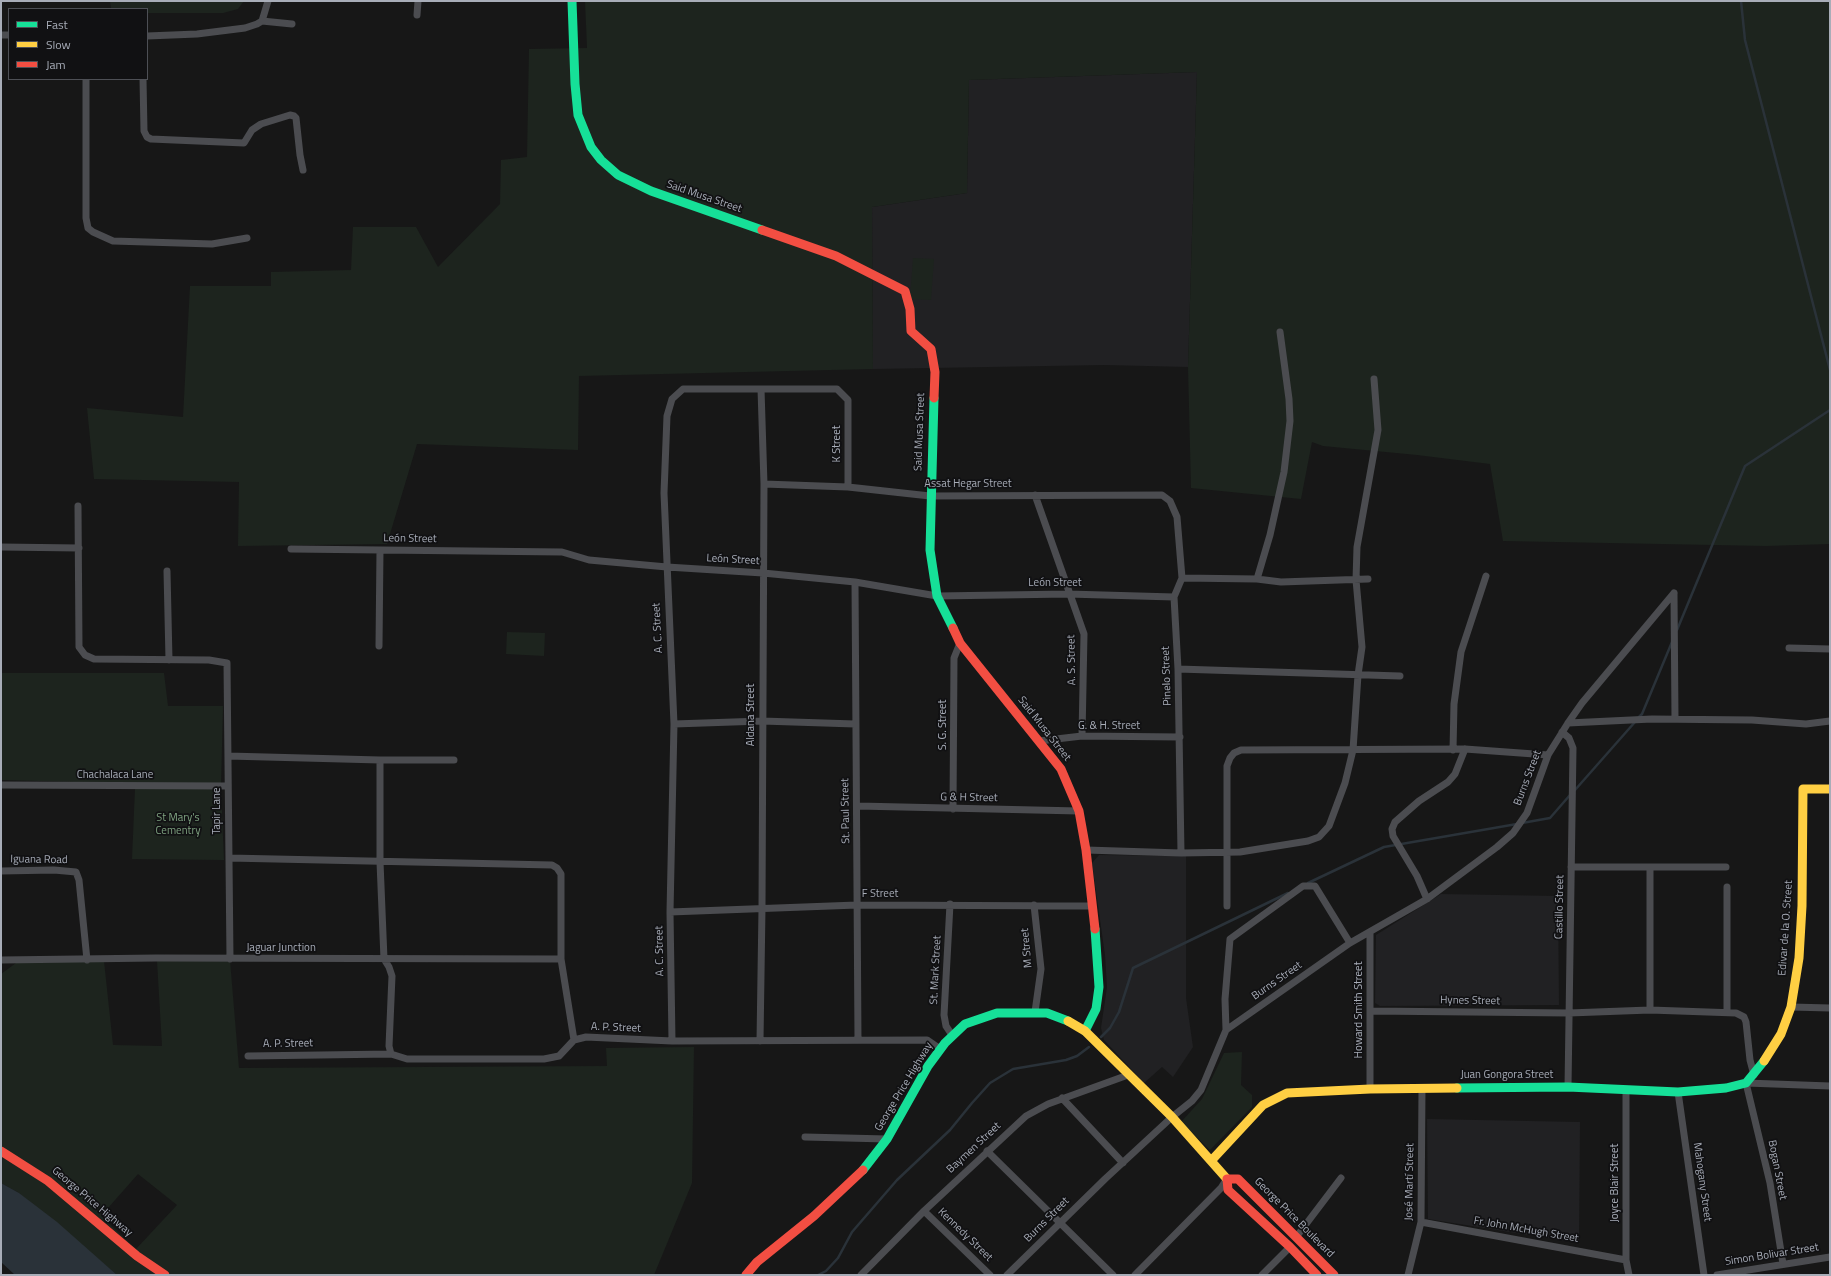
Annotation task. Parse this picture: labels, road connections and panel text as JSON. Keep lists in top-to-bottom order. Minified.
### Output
{"streets":{"main road":["Said Musa Street","Edivar de la O. Street","Juan Gongora Street","George Price Highway","George Price Boulevard"],"street":["K Street","Assat Hegar Street","León Street","A. C. Street","A. S. Street","Pinelo Street","Aldana Street","S. G. Street","G. & H. Street","Chachalaca Lane","Burns Street","G & H Street","Tapir Lane","St. Paul Street","Iguana Road","F Street","Castillo Street","Jaguar Junction","M Street","St. Mark Street","Hynes Street","Howard Smith Street","A. P. Street","Baymen Street","Bogan Street","José Martí Street","Mahogany Street","Joyce Blair Street","Fr. John McHugh Street","Kennedy Street","Simon Bolivar Street"]},"crossings":[["Said Musa Street","Assat Hegar Street"],["Said Musa Street","León Street"],["Said Musa Street","S. G. Street"],["Said Musa Street","G. & H. Street"],["Said Musa Street","G & H Street"],["Said Musa Street","F Street"],["Said Musa Street","George Price Highway"],["K Street","Assat Hegar Street"],["K Street","A. C. Street"],["Assat Hegar Street","A. S. Street"],["Assat Hegar Street","Pinelo Street"],["Assat Hegar Street","Aldana Street"],["León Street","A. C. Street"],["León Street","A. S. Street"],["León Street","Pinelo Street"],["León Street","Aldana Street"],["León Street","St. Paul Street"],["A. C. Street","Aldana Street"],["A. C. Street","F Street"],["A. C. Street","A. P. Street"],["A. S. Street","G. & H. Street"],["Pinelo Street","G. & H. Street"],["Aldana Street","F Street"],["Aldana Street","A. P. Street"],["S. G. Street","G & H Street"],["Chachalaca Lane","Tapir Lane"],["Burns Street","Castillo Street"],["Burns Street","Howard Smith Street"],["Burns Street","George Price Highway"],["G & H Street","St. Paul Street"],["Tapir Lane","Jaguar Junction"],["St. Paul Street","F Street"],["St. Paul Street","A. P. Street"],["Iguana Road","Jaguar Junction"],["F Street","M Street"],["F Street","St. Mark Street"],["Castillo Street","Hynes Street"],["Castillo Street","Juan Gongora Street"],["Edivar de la O. Street","Hynes Street"],["Edivar de la O. Street","Juan Gongora Street"],["Edivar de la O. Street","Bogan Street"],["M Street","George Price Highway"],["St. Mark Street","George Price Highway"],["Hynes Street","Howard Smith Street"],["Howard Smith Street","Juan Gongora Street"],["A. P. Street","George Price Highway"],["Juan Gongora Street","George Price Highway"],["Juan Gongora Street","Bogan Street"],["Juan Gongora Street","José Martí Street"],["Juan Gongora Street","Mahogany Street"],["Juan Gongora Street","Joyce Blair Street"],["George Price Highway","Baymen Street"],["George Price Highway","George Price Boulevard"],["Baymen Street","Kennedy Street"],["Bogan Street","Simon Bolivar Street"],["José Martí Street","Fr. John McHugh Street"],["Joyce Blair Street","Fr. John McHugh Street"]],"parks":["St Mary's Cementry"],"legend":["Fast","Slow","Jam"]}
